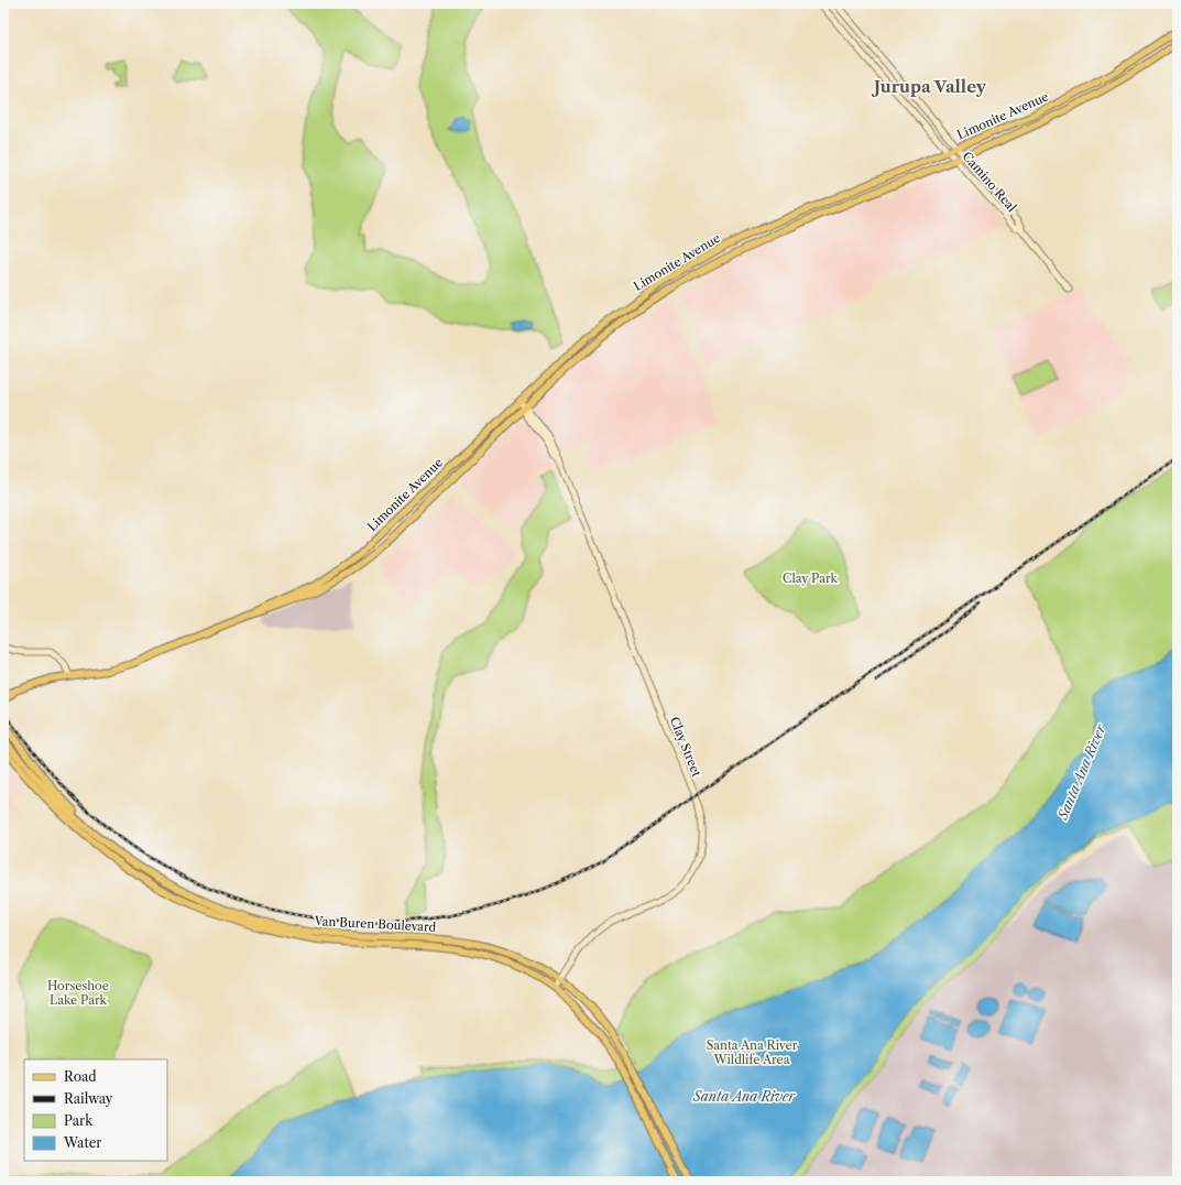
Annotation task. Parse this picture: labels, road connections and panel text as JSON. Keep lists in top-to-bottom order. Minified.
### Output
{"streets":{"main road":["Limonite Avenue","Camino Real","Clay Street","Van Buren Boulevard"]},"crossings":[["Limonite Avenue","Camino Real"],["Limonite Avenue","Clay Street"],["Clay Street","Van Buren Boulevard"]],"districts":["Jurupa Valley"],"water":["Santa Ana River"],"parks":["Clay Park","Horseshoe Lake Park","Santa Ana River Wildlife Area"],"legend":["Road","Railway","Park","Water"]}
